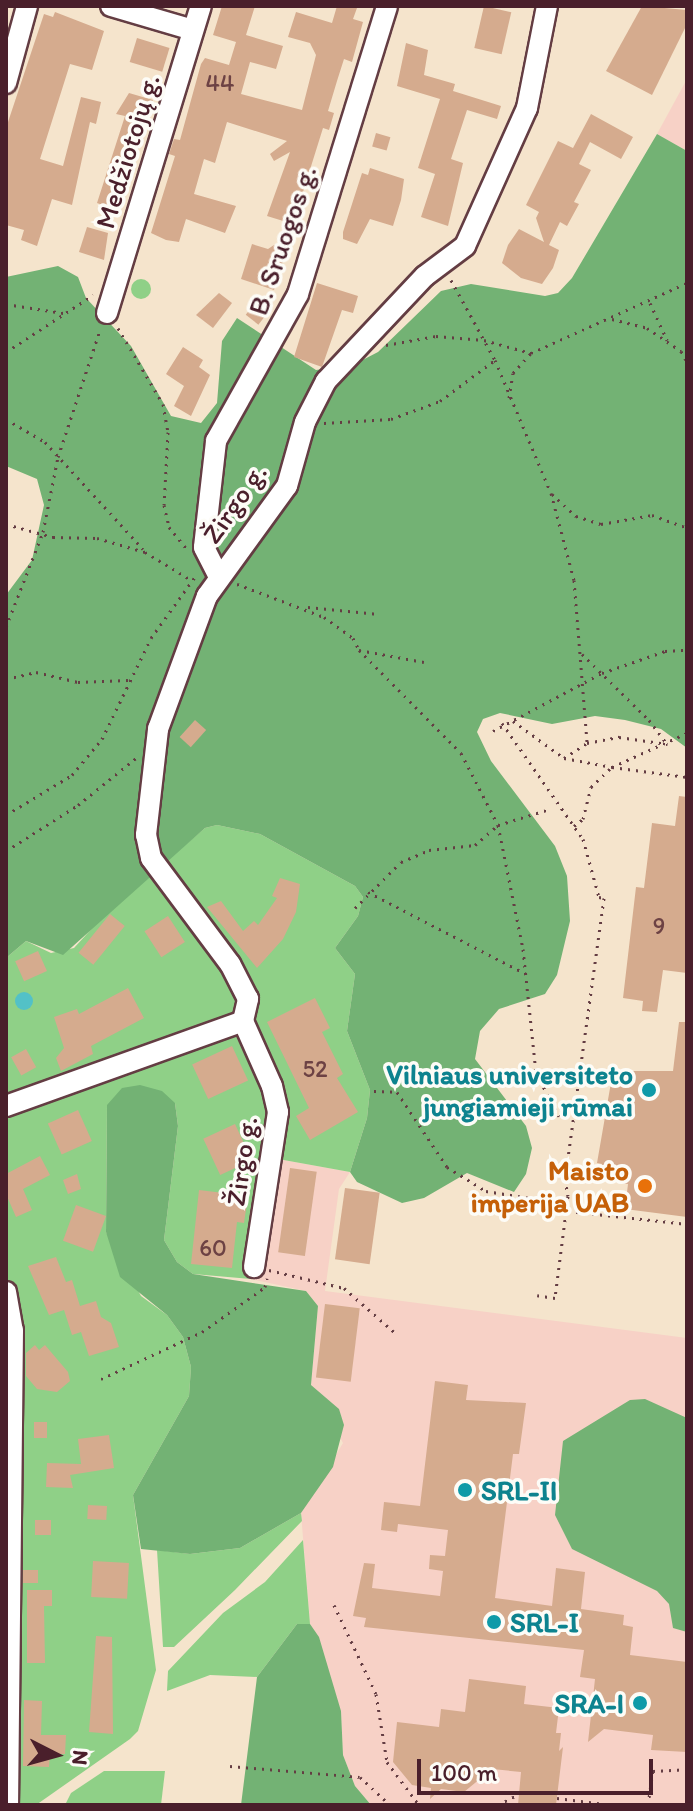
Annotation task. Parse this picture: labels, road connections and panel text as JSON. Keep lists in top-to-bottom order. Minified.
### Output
{"streets":{"street":["Medžiotojų g.","B. Sruogos g.","Žirgo g."]},"crossings":[["B. Sruogos g.","Žirgo g."]],"places":["Vilniaus universiteto jungiamieji rūmai","Maisto imperija UAB","SRL-II","SRL-I","SRA-I"],"house_numbers":["44","9","52","60"],"scale_bar":"100 m","north":"right"}
